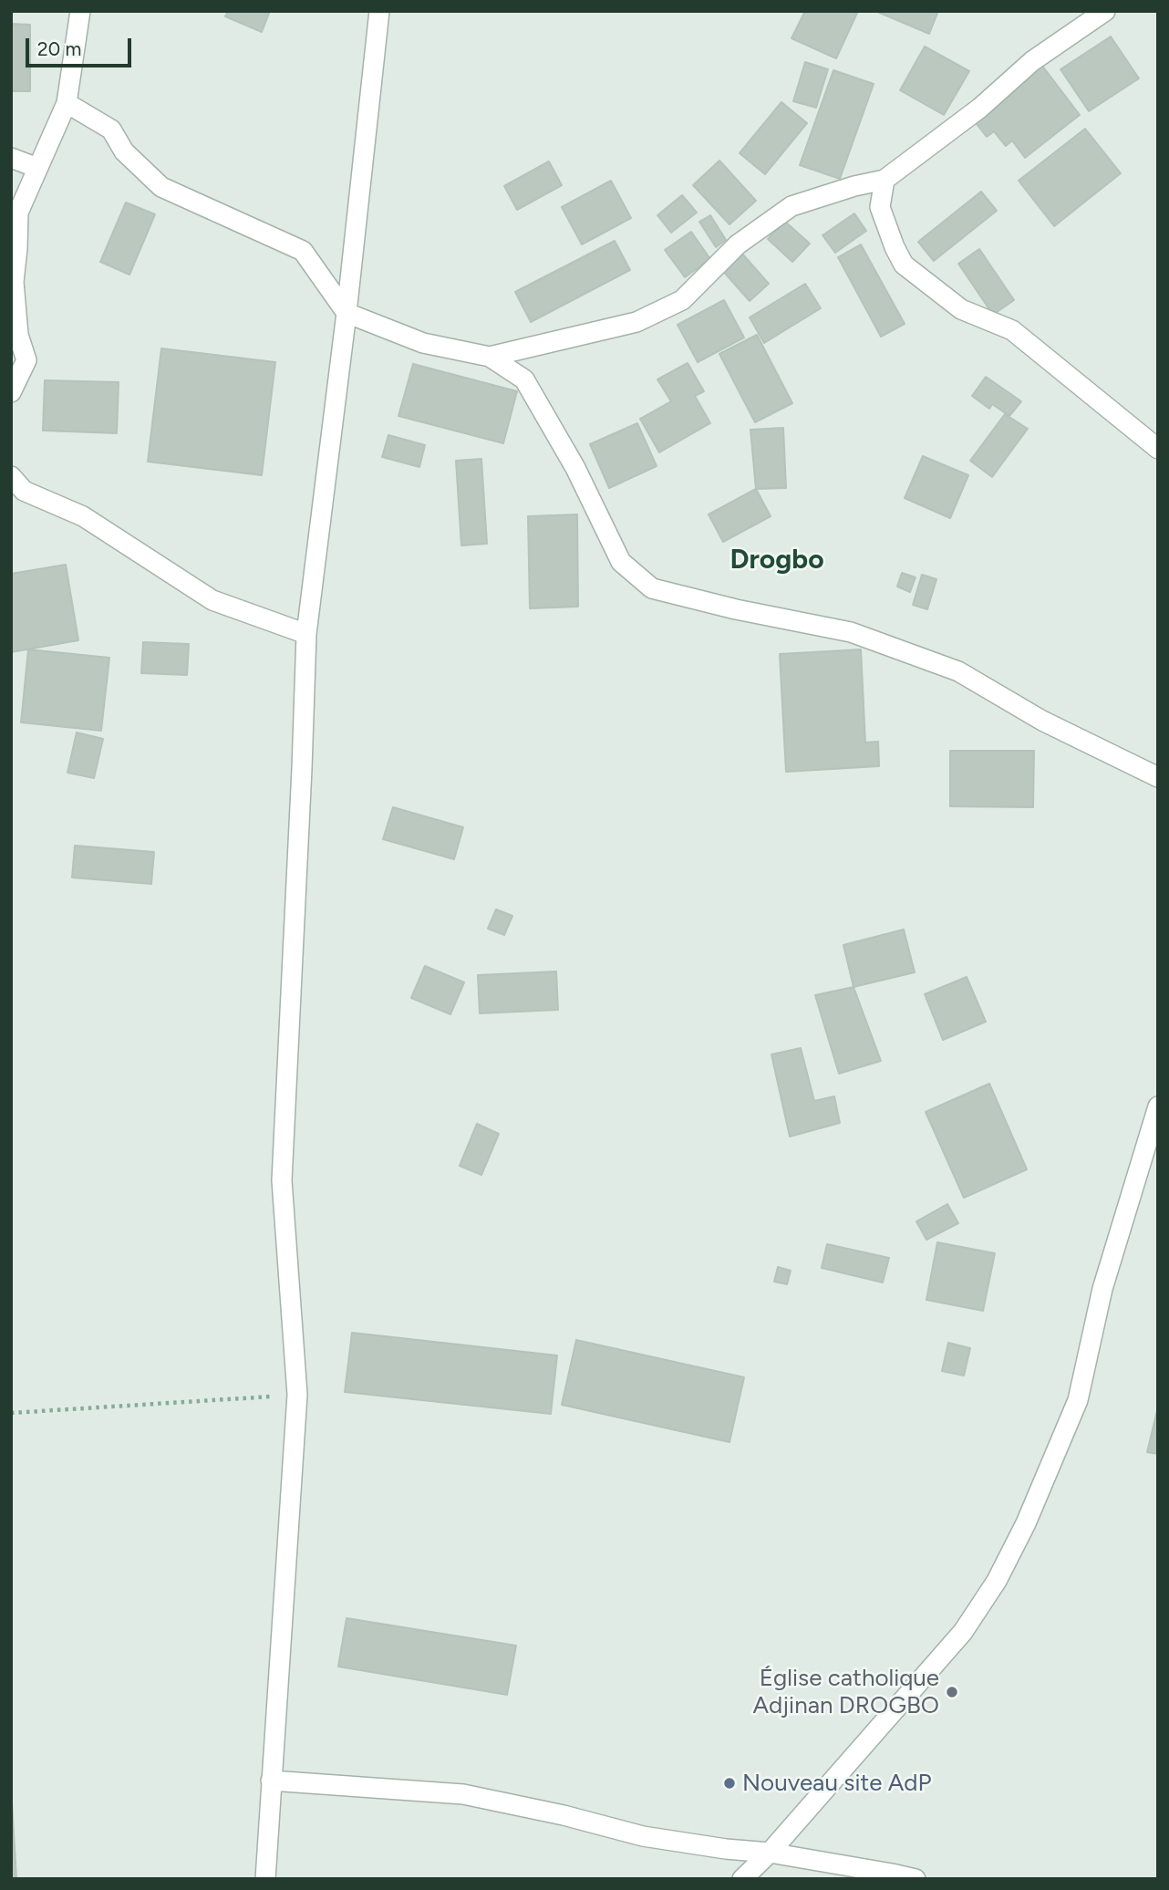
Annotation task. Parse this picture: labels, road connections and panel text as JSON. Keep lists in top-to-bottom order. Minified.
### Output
{"districts":["Drogbo"],"places":["Église catholique Adjinan DROGBO","Nouveau site AdP"],"scale_bar":"20 m"}
